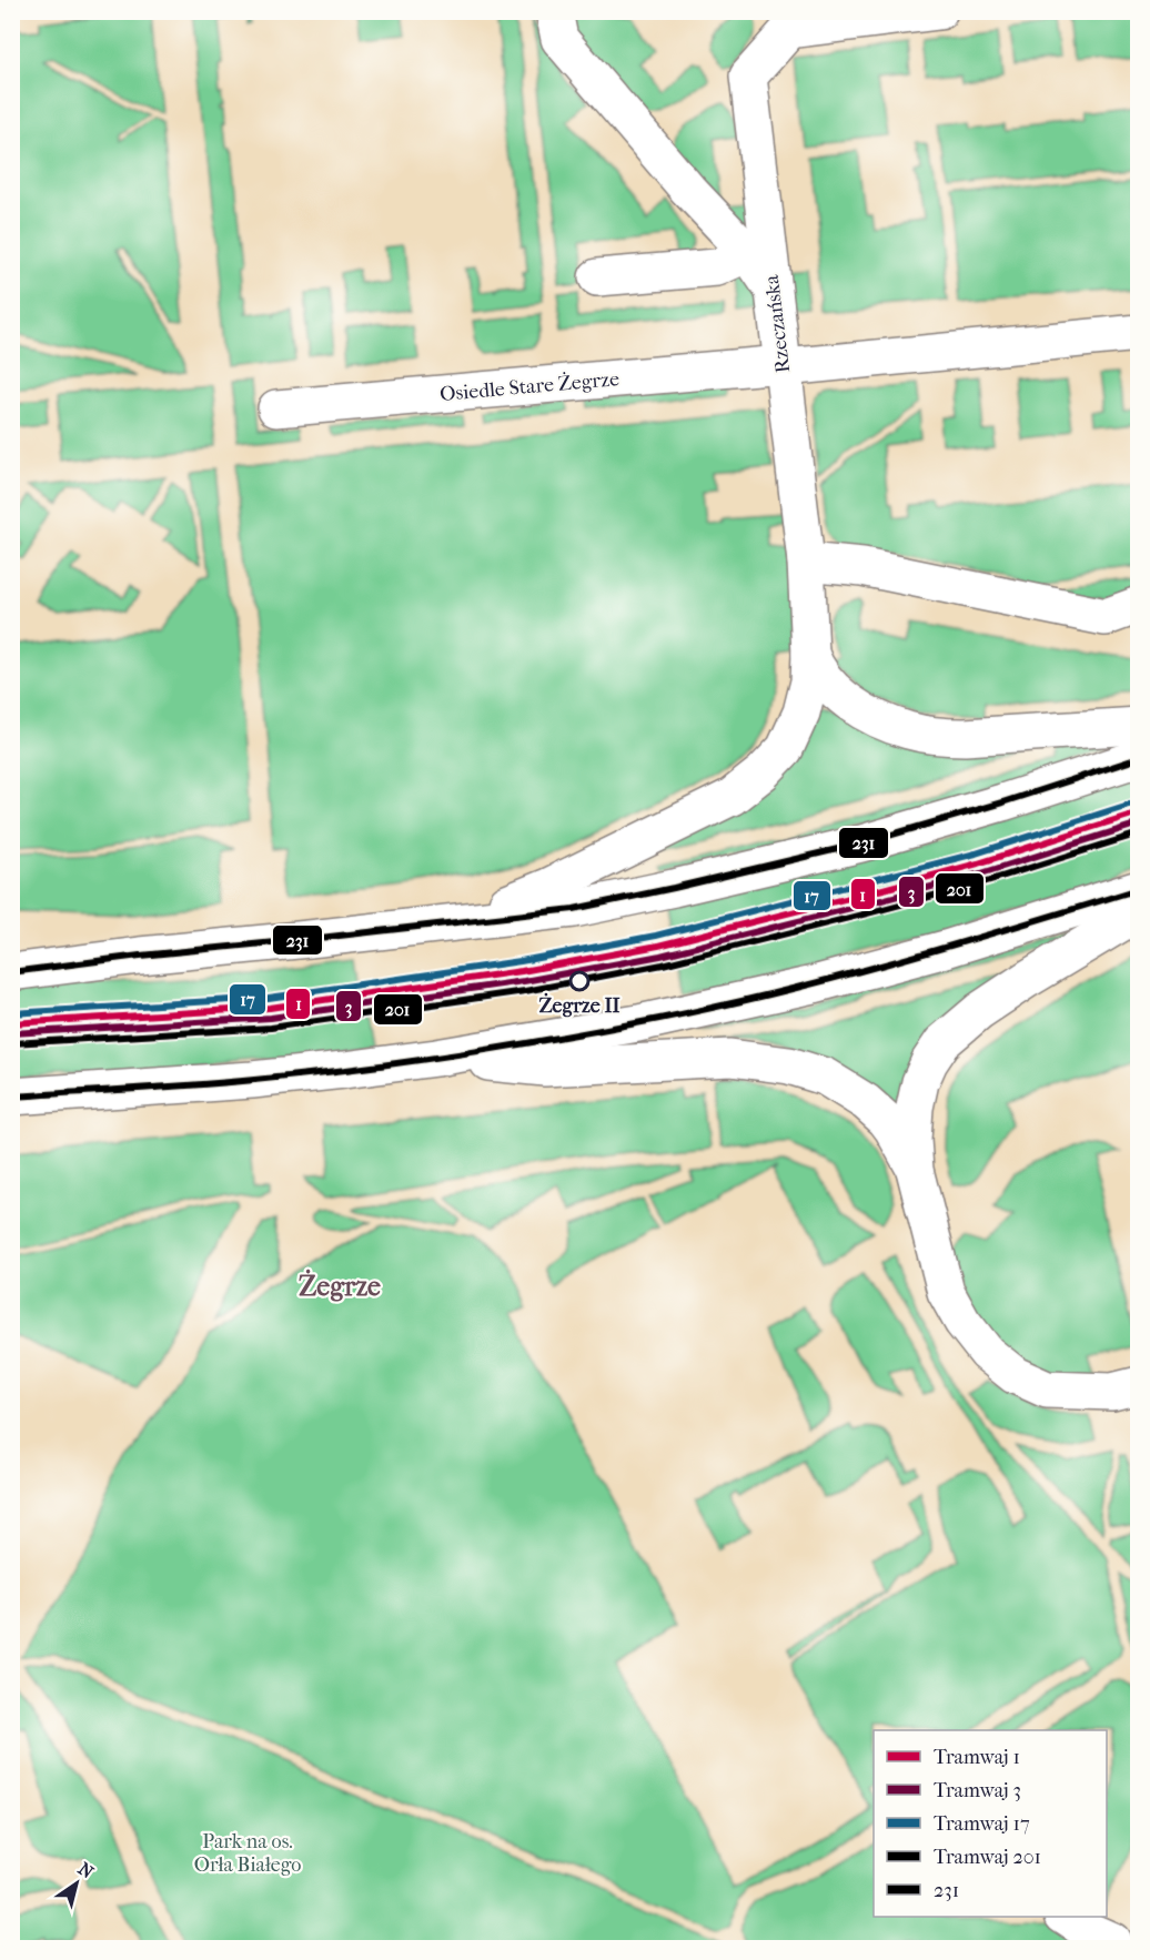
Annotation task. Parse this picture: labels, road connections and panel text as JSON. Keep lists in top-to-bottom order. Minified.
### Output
{"streets":{"street":["Rzeczańska","Osiedle Stare Żegrze"]},"crossings":[["Rzeczańska","Osiedle Stare Żegrze"]],"districts":["Żegrze"],"parks":["Park na os. Orła Białego"],"places":["Żegrze II"],"lines":["transit line 231","tram line 17","tram line 1","tram line 3","tram line 201"],"legend":["Tramwaj 1","Tramwaj 3","Tramwaj 17","Tramwaj 201","231"],"north":"top right"}
